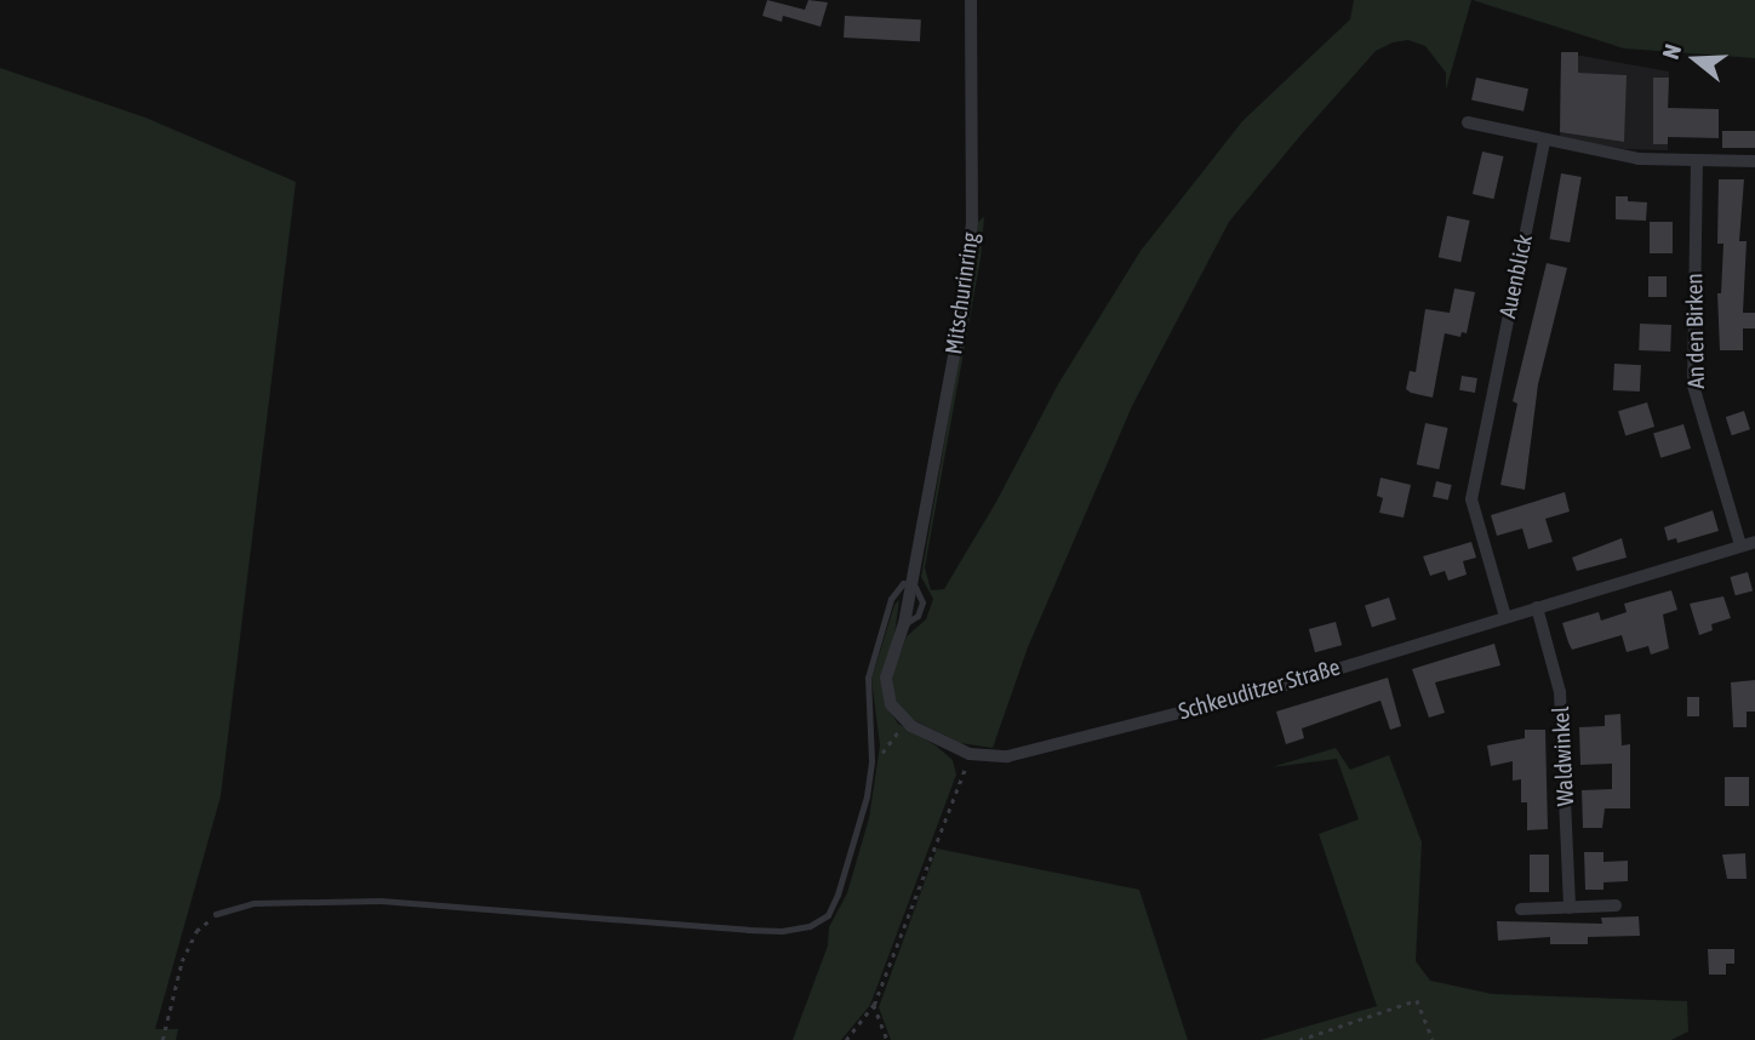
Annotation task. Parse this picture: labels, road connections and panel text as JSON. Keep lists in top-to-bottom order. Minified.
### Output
{"streets":{"street":["Auenblick","Mitschurinring","An den Birken","Schkeuditzer Straße","Waldwinkel"]},"crossings":[["Auenblick","Schkeuditzer Straße"],["An den Birken","Schkeuditzer Straße"],["Schkeuditzer Straße","Waldwinkel"]],"north":"left"}
